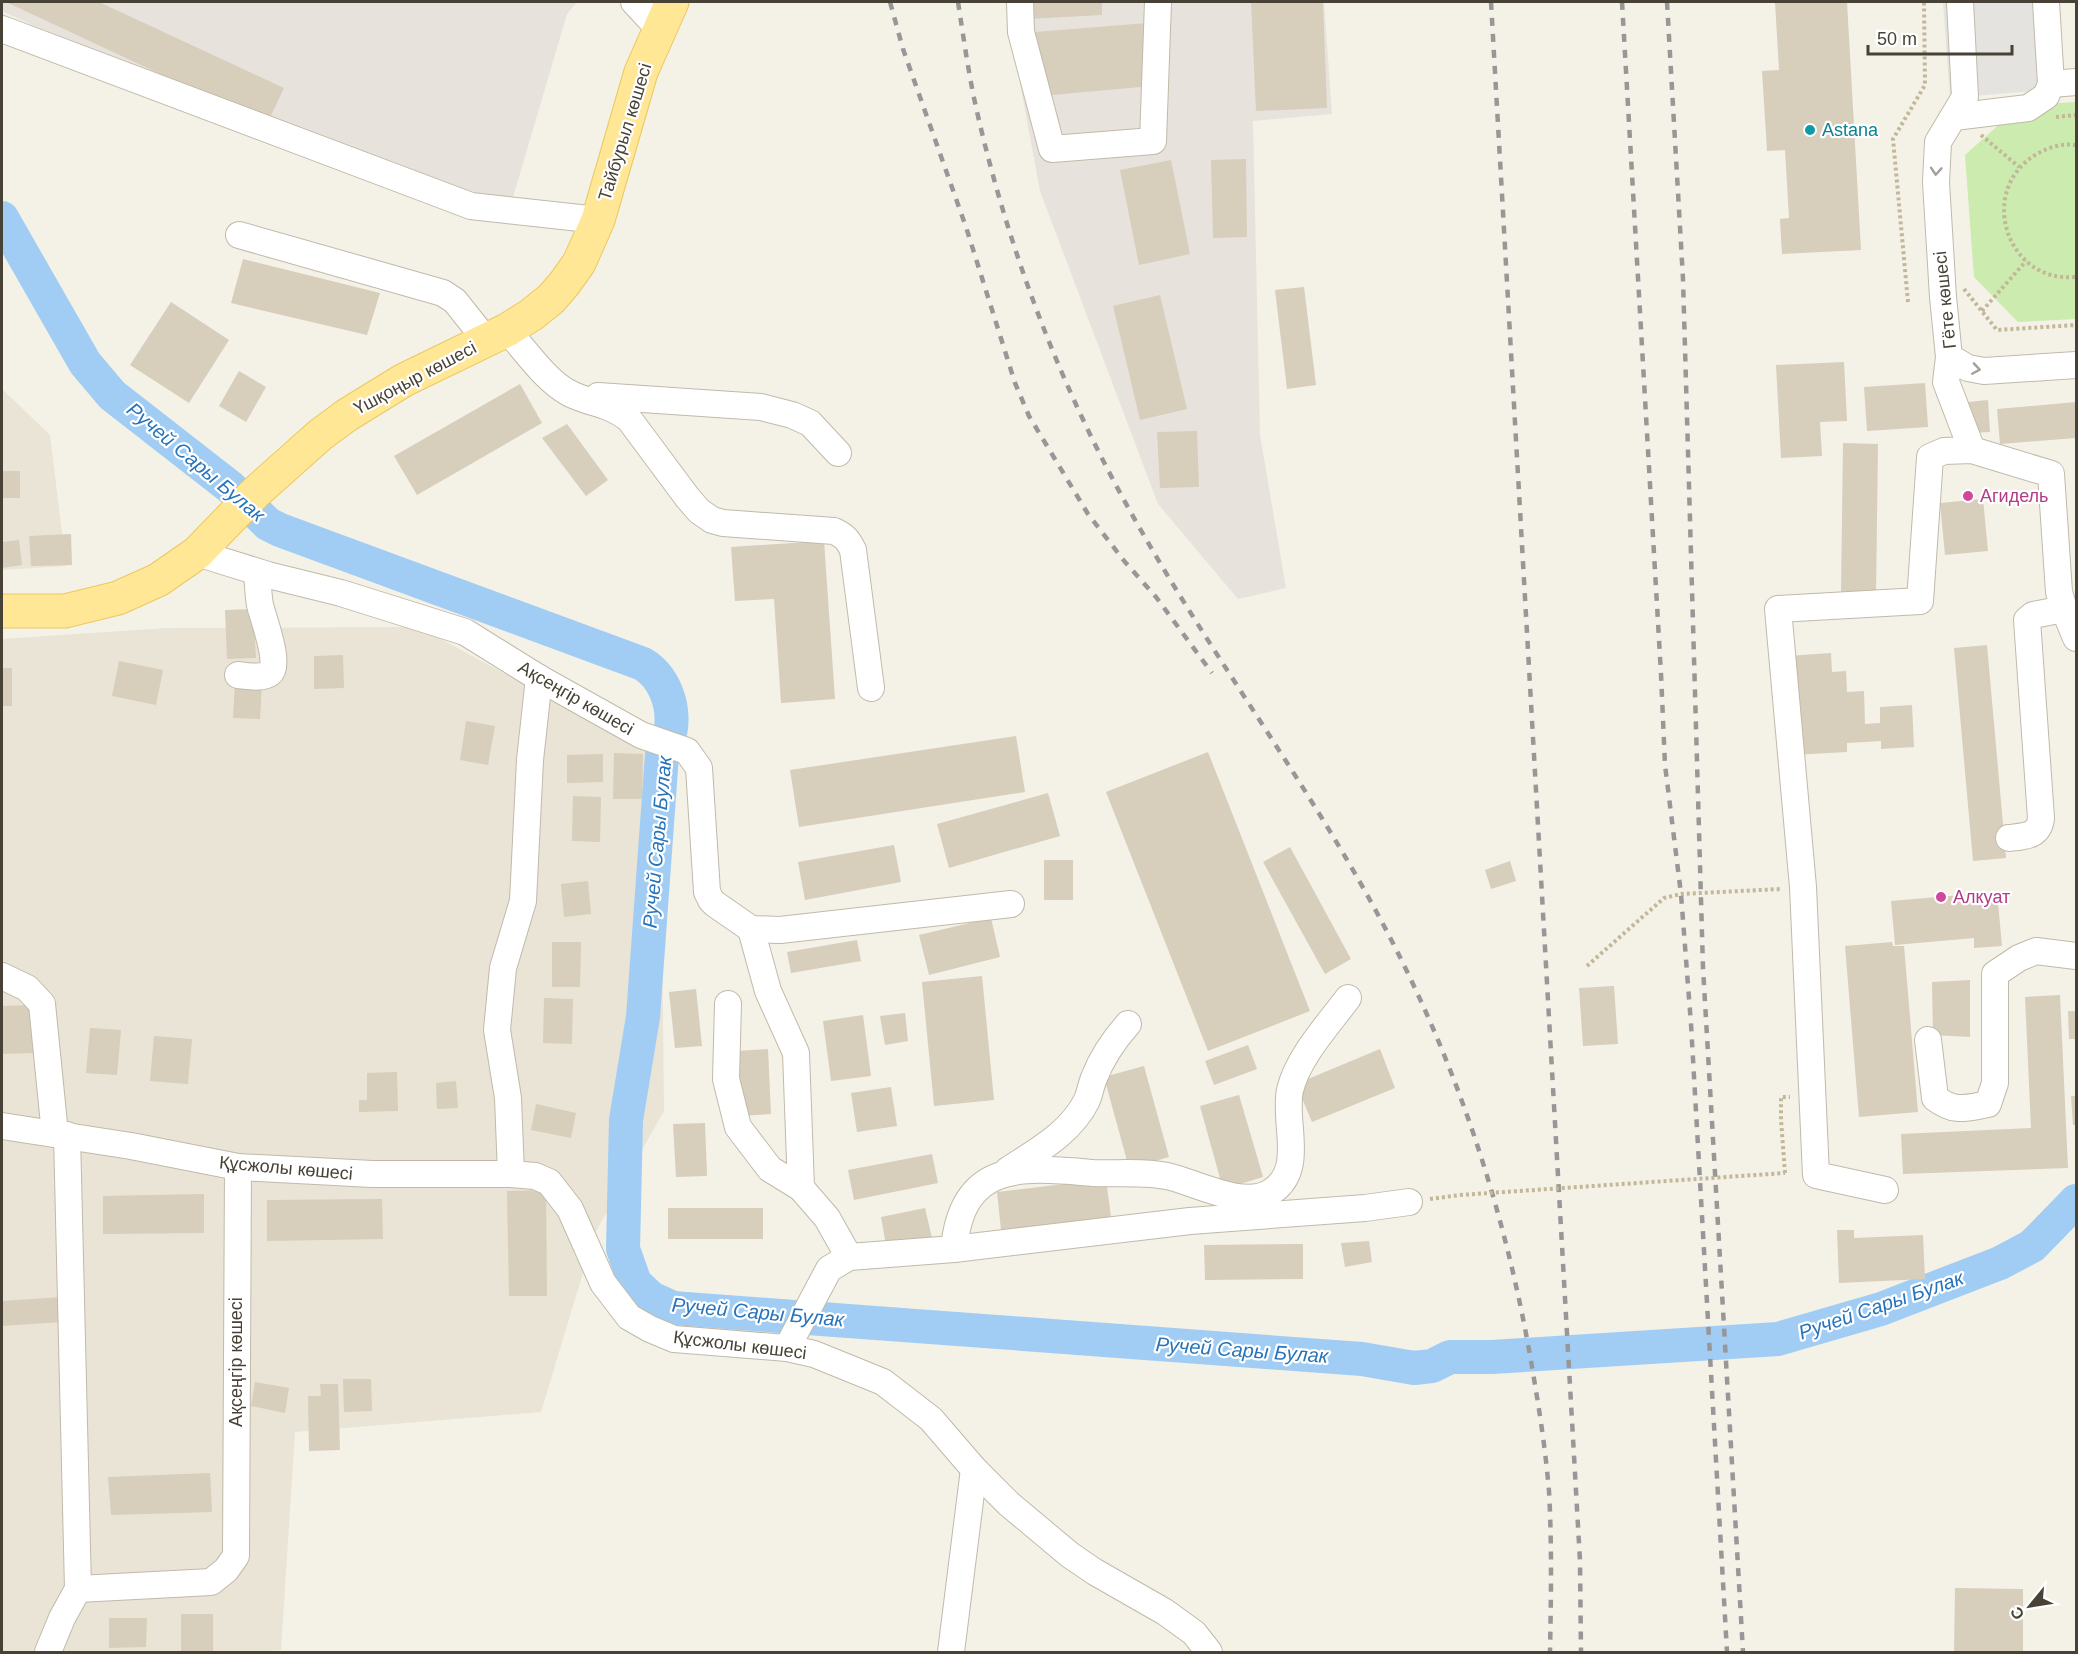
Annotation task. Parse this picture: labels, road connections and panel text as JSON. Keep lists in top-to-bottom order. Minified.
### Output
{"streets":{"main road":["Тайбурыл көшесі","Үшқоңыр көшесі"],"street":["Гёте көшесі","Ақсеңгір көшесі","Құсжолы көшесі"]},"crossings":[["Тайбурыл көшесі","Үшқоңыр көшесі"],["Үшқоңыр көшесі","Ақсеңгір көшесі"],["Ақсеңгір көшесі","Құсжолы көшесі"]],"water":["Ручей Сары Булак"],"places":["Astana","Агидель","Алкуат"],"scale_bar":"50 m","north":"bottom left"}
